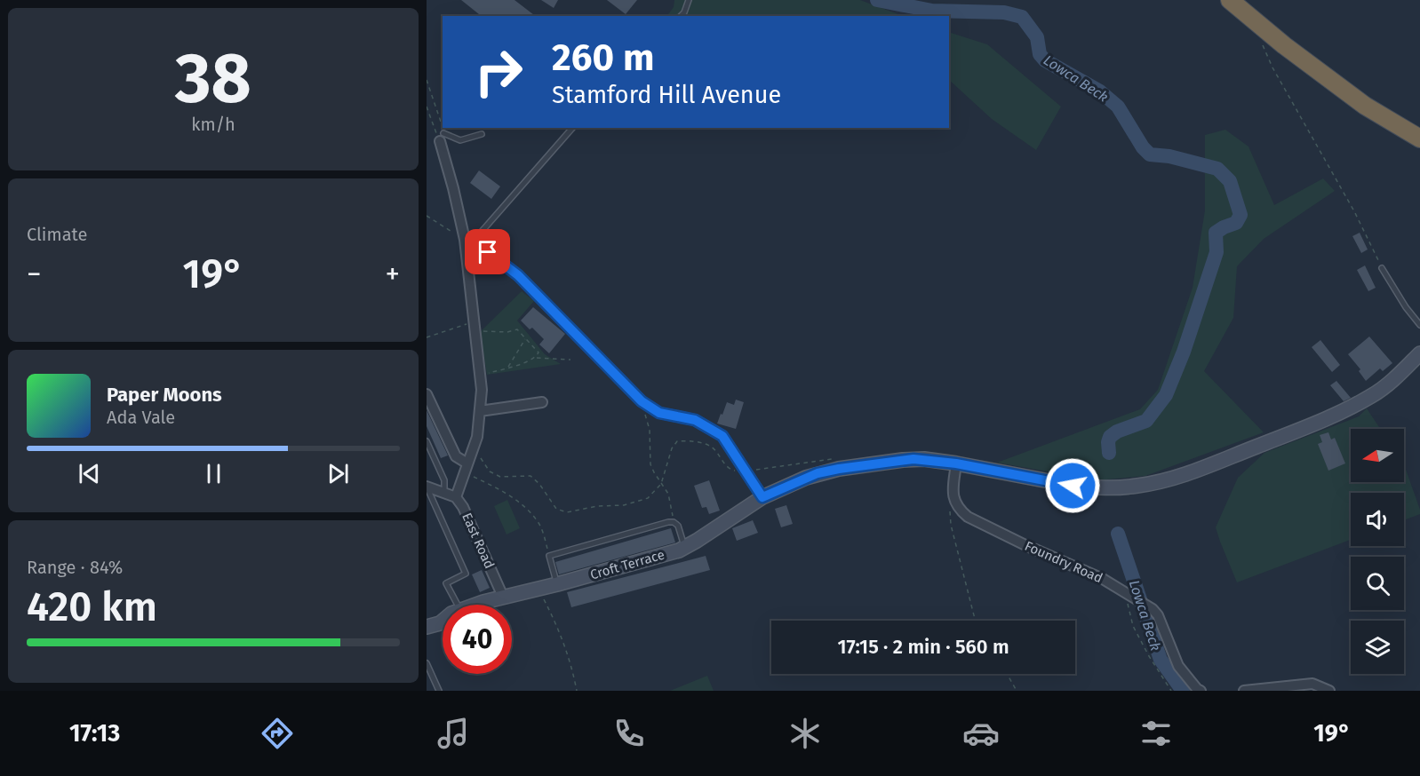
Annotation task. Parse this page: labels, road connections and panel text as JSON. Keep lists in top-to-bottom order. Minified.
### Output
{"streets":{"street":["East Road","Foundry Road","Croft Terrace"]},"crossings":[["East Road","Croft Terrace"]],"water":["Lowca Beck"],"north":"left","page":{"tile":[["38","km/h"],"Climate",["Range · 84%","420 km"]],"turn":["260 m","Stamford Hill Avenue"],"heat":["−","19°","+"],"song":["Paper Moons","Ada Vale"],"limit":"40","trip":"17:15 · 2 min · 560 m","tabs":["17:13","19°"]}}
